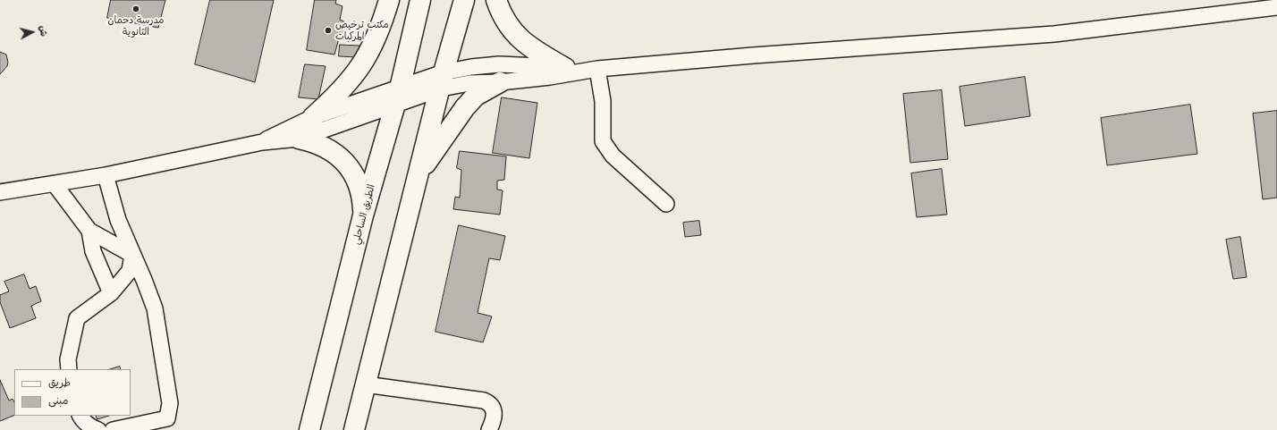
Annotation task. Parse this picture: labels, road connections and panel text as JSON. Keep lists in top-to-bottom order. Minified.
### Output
{"streets":{"highway":["الطريق الساحلي"]},"places":["مدرسة دحمان الثانوية","مكتب ترخيص المركبات"],"legend":["طريق","مبنى"],"north":"right"}
